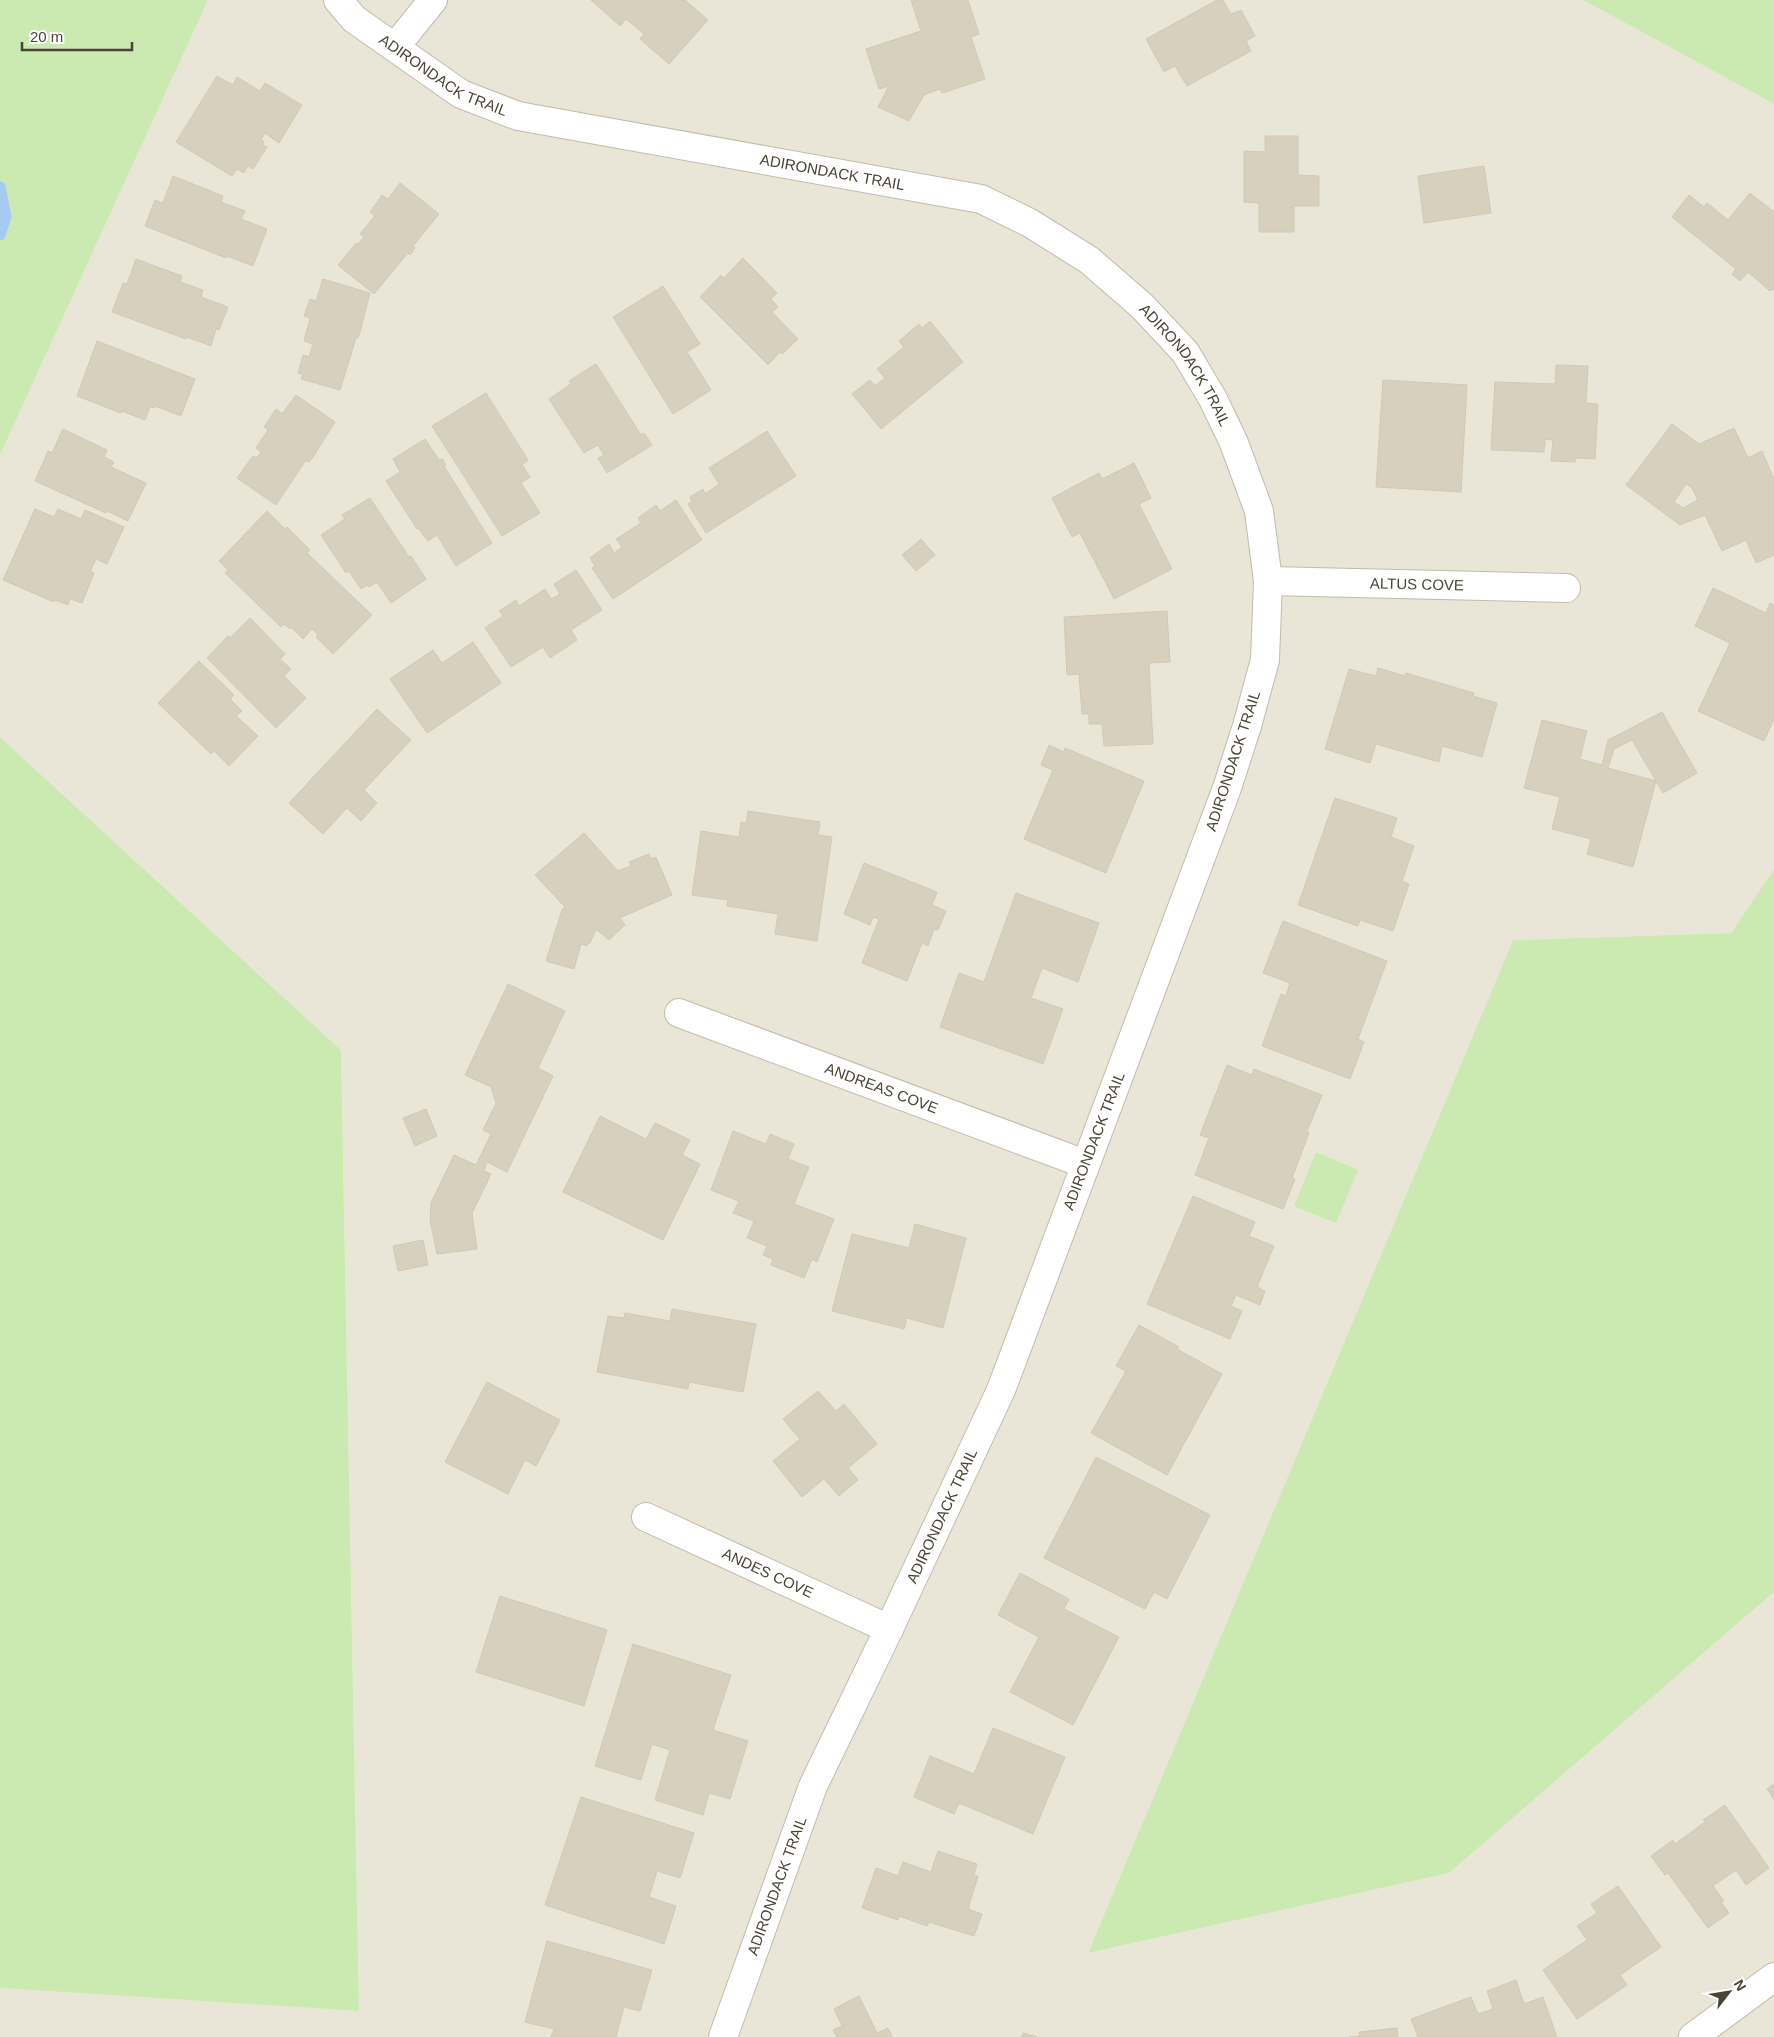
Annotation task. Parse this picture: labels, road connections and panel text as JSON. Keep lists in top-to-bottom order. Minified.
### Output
{"streets":{"street":["ADIRONDACK TRAIL","ALTUS COVE","ANDREAS COVE","ANDES COVE"]},"crossings":[["ADIRONDACK TRAIL","ALTUS COVE"],["ADIRONDACK TRAIL","ANDREAS COVE"],["ADIRONDACK TRAIL","ANDES COVE"]],"scale_bar":"20 m","north":"top right"}
